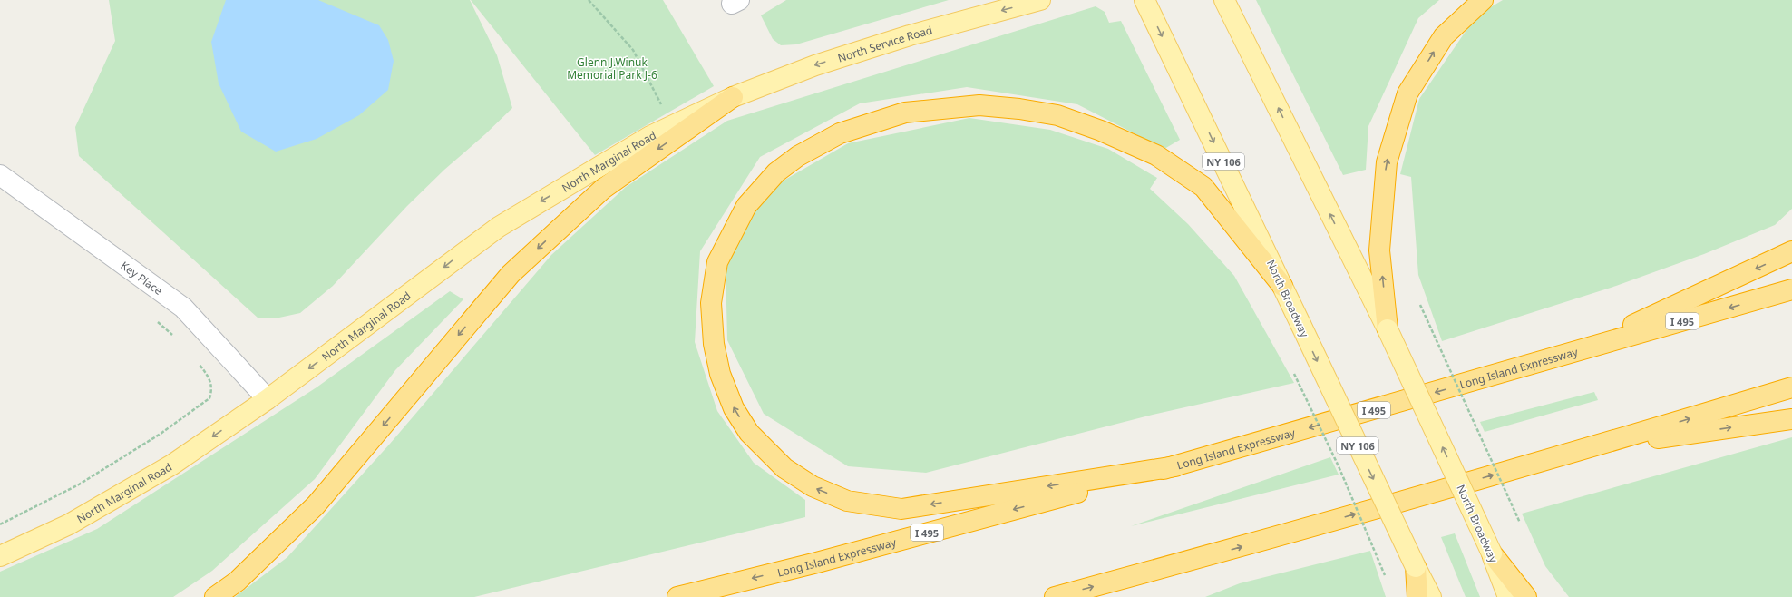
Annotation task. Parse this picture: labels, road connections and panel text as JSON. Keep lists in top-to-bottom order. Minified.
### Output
{"streets":{"highway":["I 495","Long Island Expressway"],"main road":["North Service Road","North Marginal Road","NY 106","North Broadway"],"street":["Key Place"]},"crossings":[["North Service Road","North Marginal Road"],["North Marginal Road","Key Place"]],"one_way":["North Service Road","North Marginal Road"],"parks":["Glenn J.Winuk Memorial Park J-6"]}
